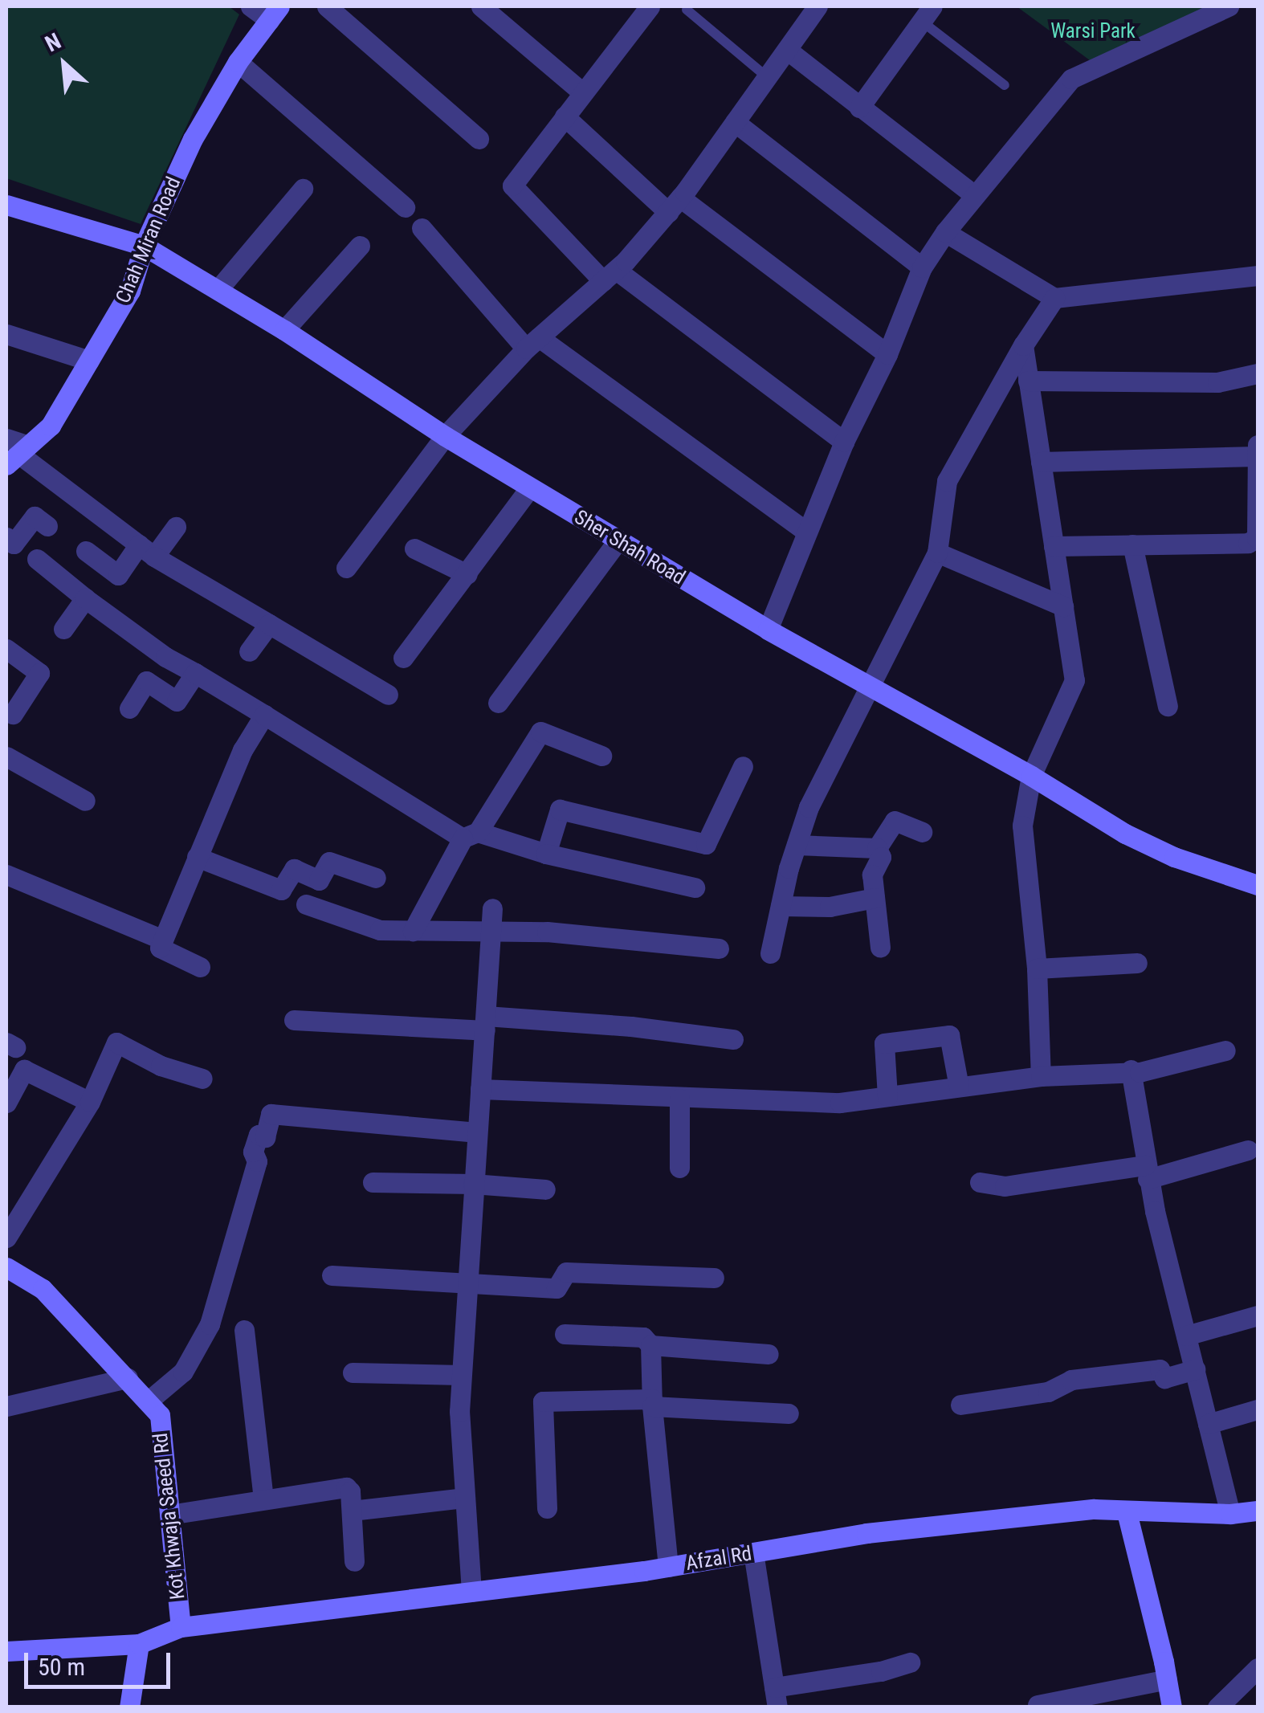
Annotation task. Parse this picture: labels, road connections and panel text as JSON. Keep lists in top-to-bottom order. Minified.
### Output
{"streets":{"street":["Chah Miran Road","Sher Shah Road","Kot Khwaja Saeed Rd","Afzal Rd"]},"crossings":[["Chah Miran Road","Sher Shah Road"],["Kot Khwaja Saeed Rd","Afzal Rd"]],"parks":["Warsi Park"],"scale_bar":"50 m","north":"top left"}
